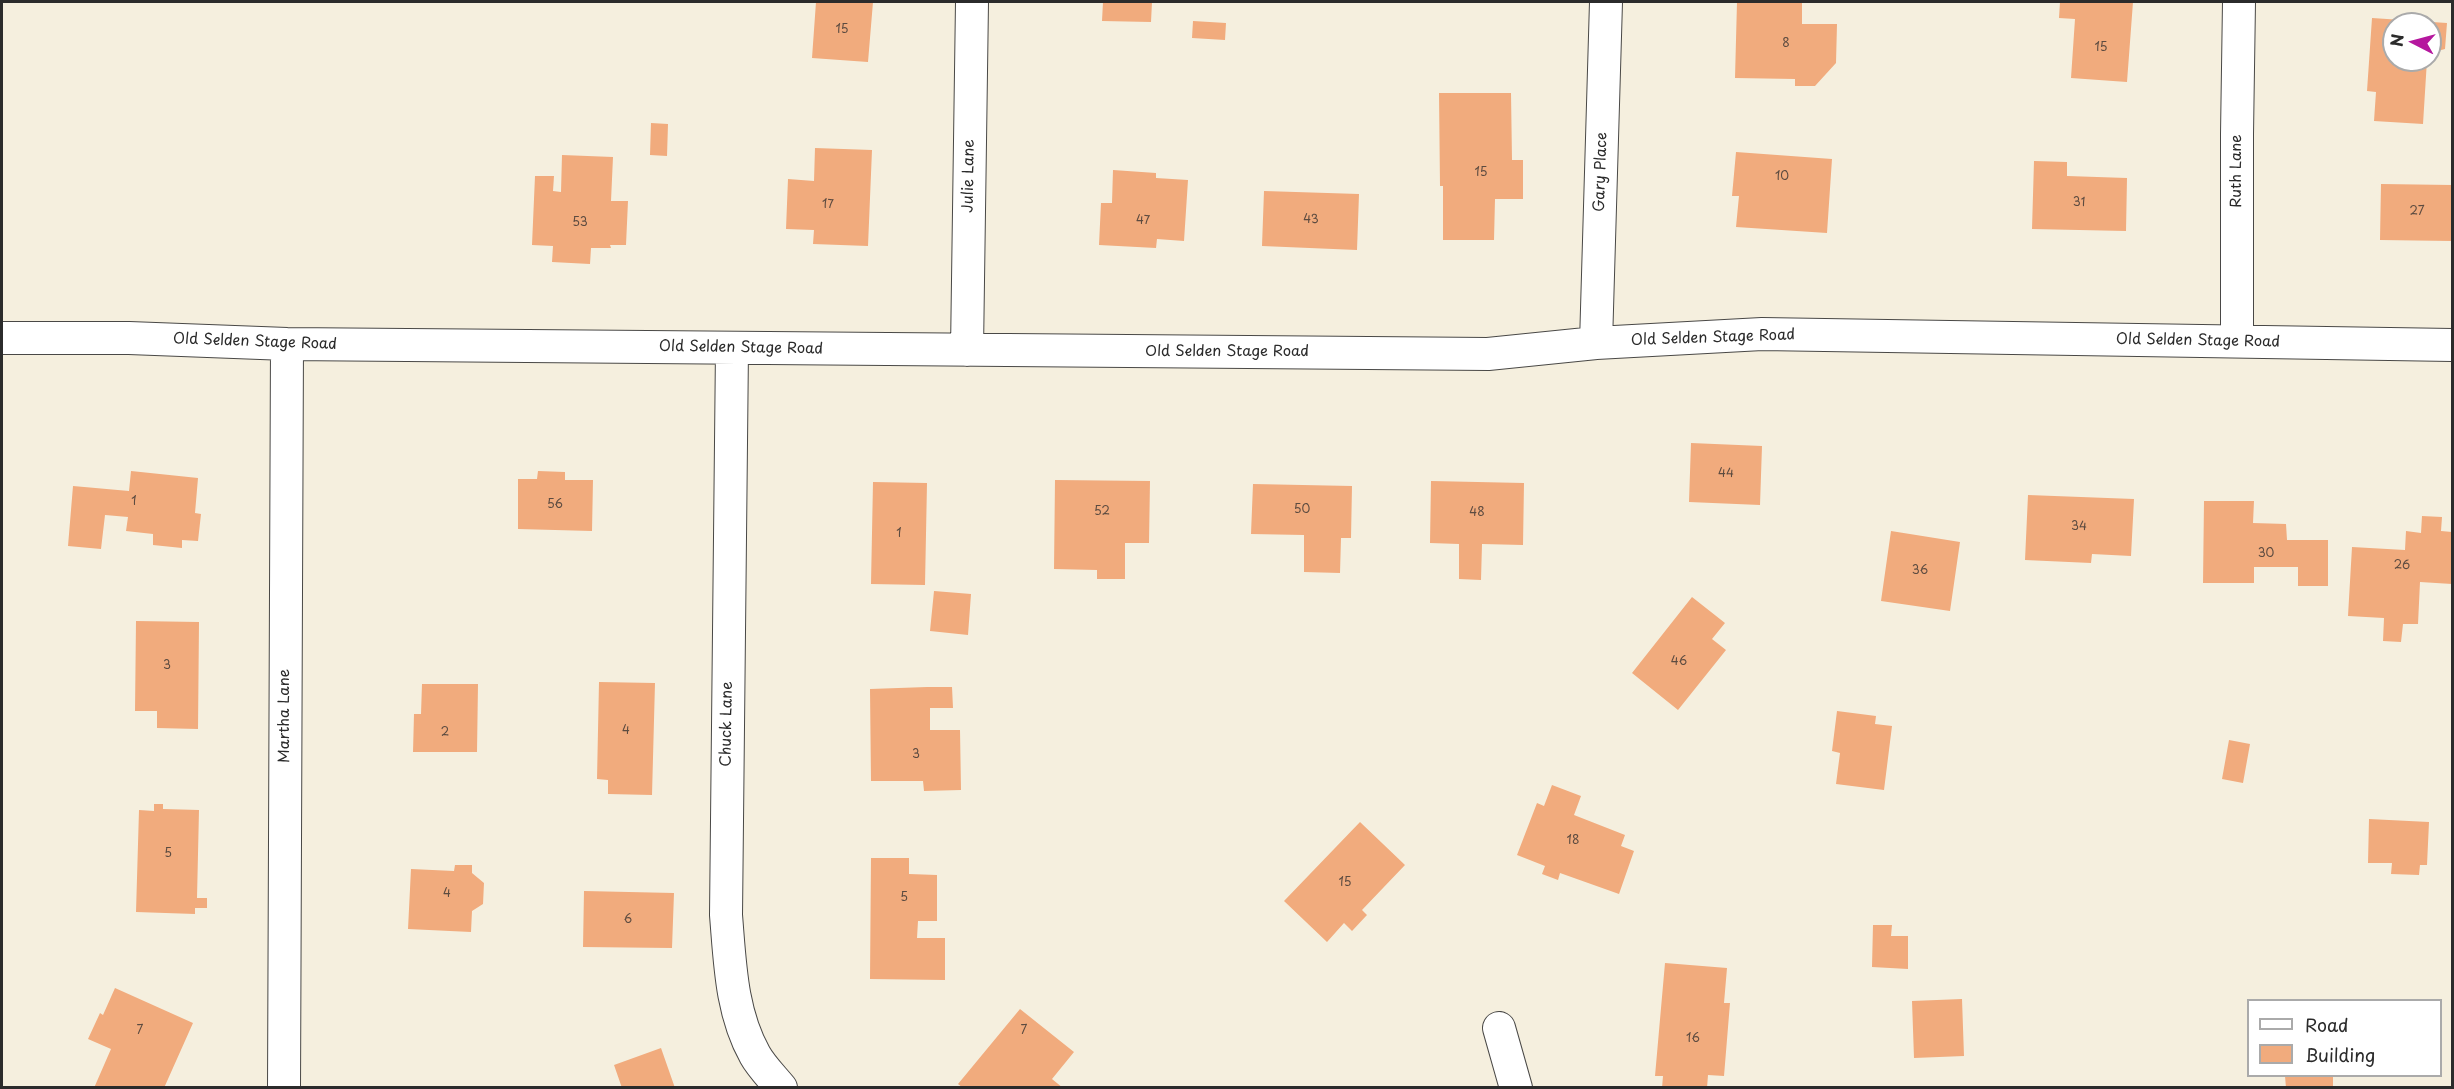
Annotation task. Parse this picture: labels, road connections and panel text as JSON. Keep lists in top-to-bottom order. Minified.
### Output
{"streets":{"street":["Ruth Lane","Gary Place","Julie Lane","Old Selden Stage Road","Martha Lane","Chuck Lane"]},"crossings":[["Ruth Lane","Old Selden Stage Road"],["Gary Place","Old Selden Stage Road"],["Julie Lane","Old Selden Stage Road"],["Old Selden Stage Road","Martha Lane"],["Old Selden Stage Road","Chuck Lane"]],"house_numbers":["15","8","15","15","10","31","17","27","43","47","53","44","1","56","50","52","48","34","1","30","26","36","46","3","4","2","3","18","5","15","4","5","6","7","7","16"],"legend":["Road","Building"],"north":"left"}
